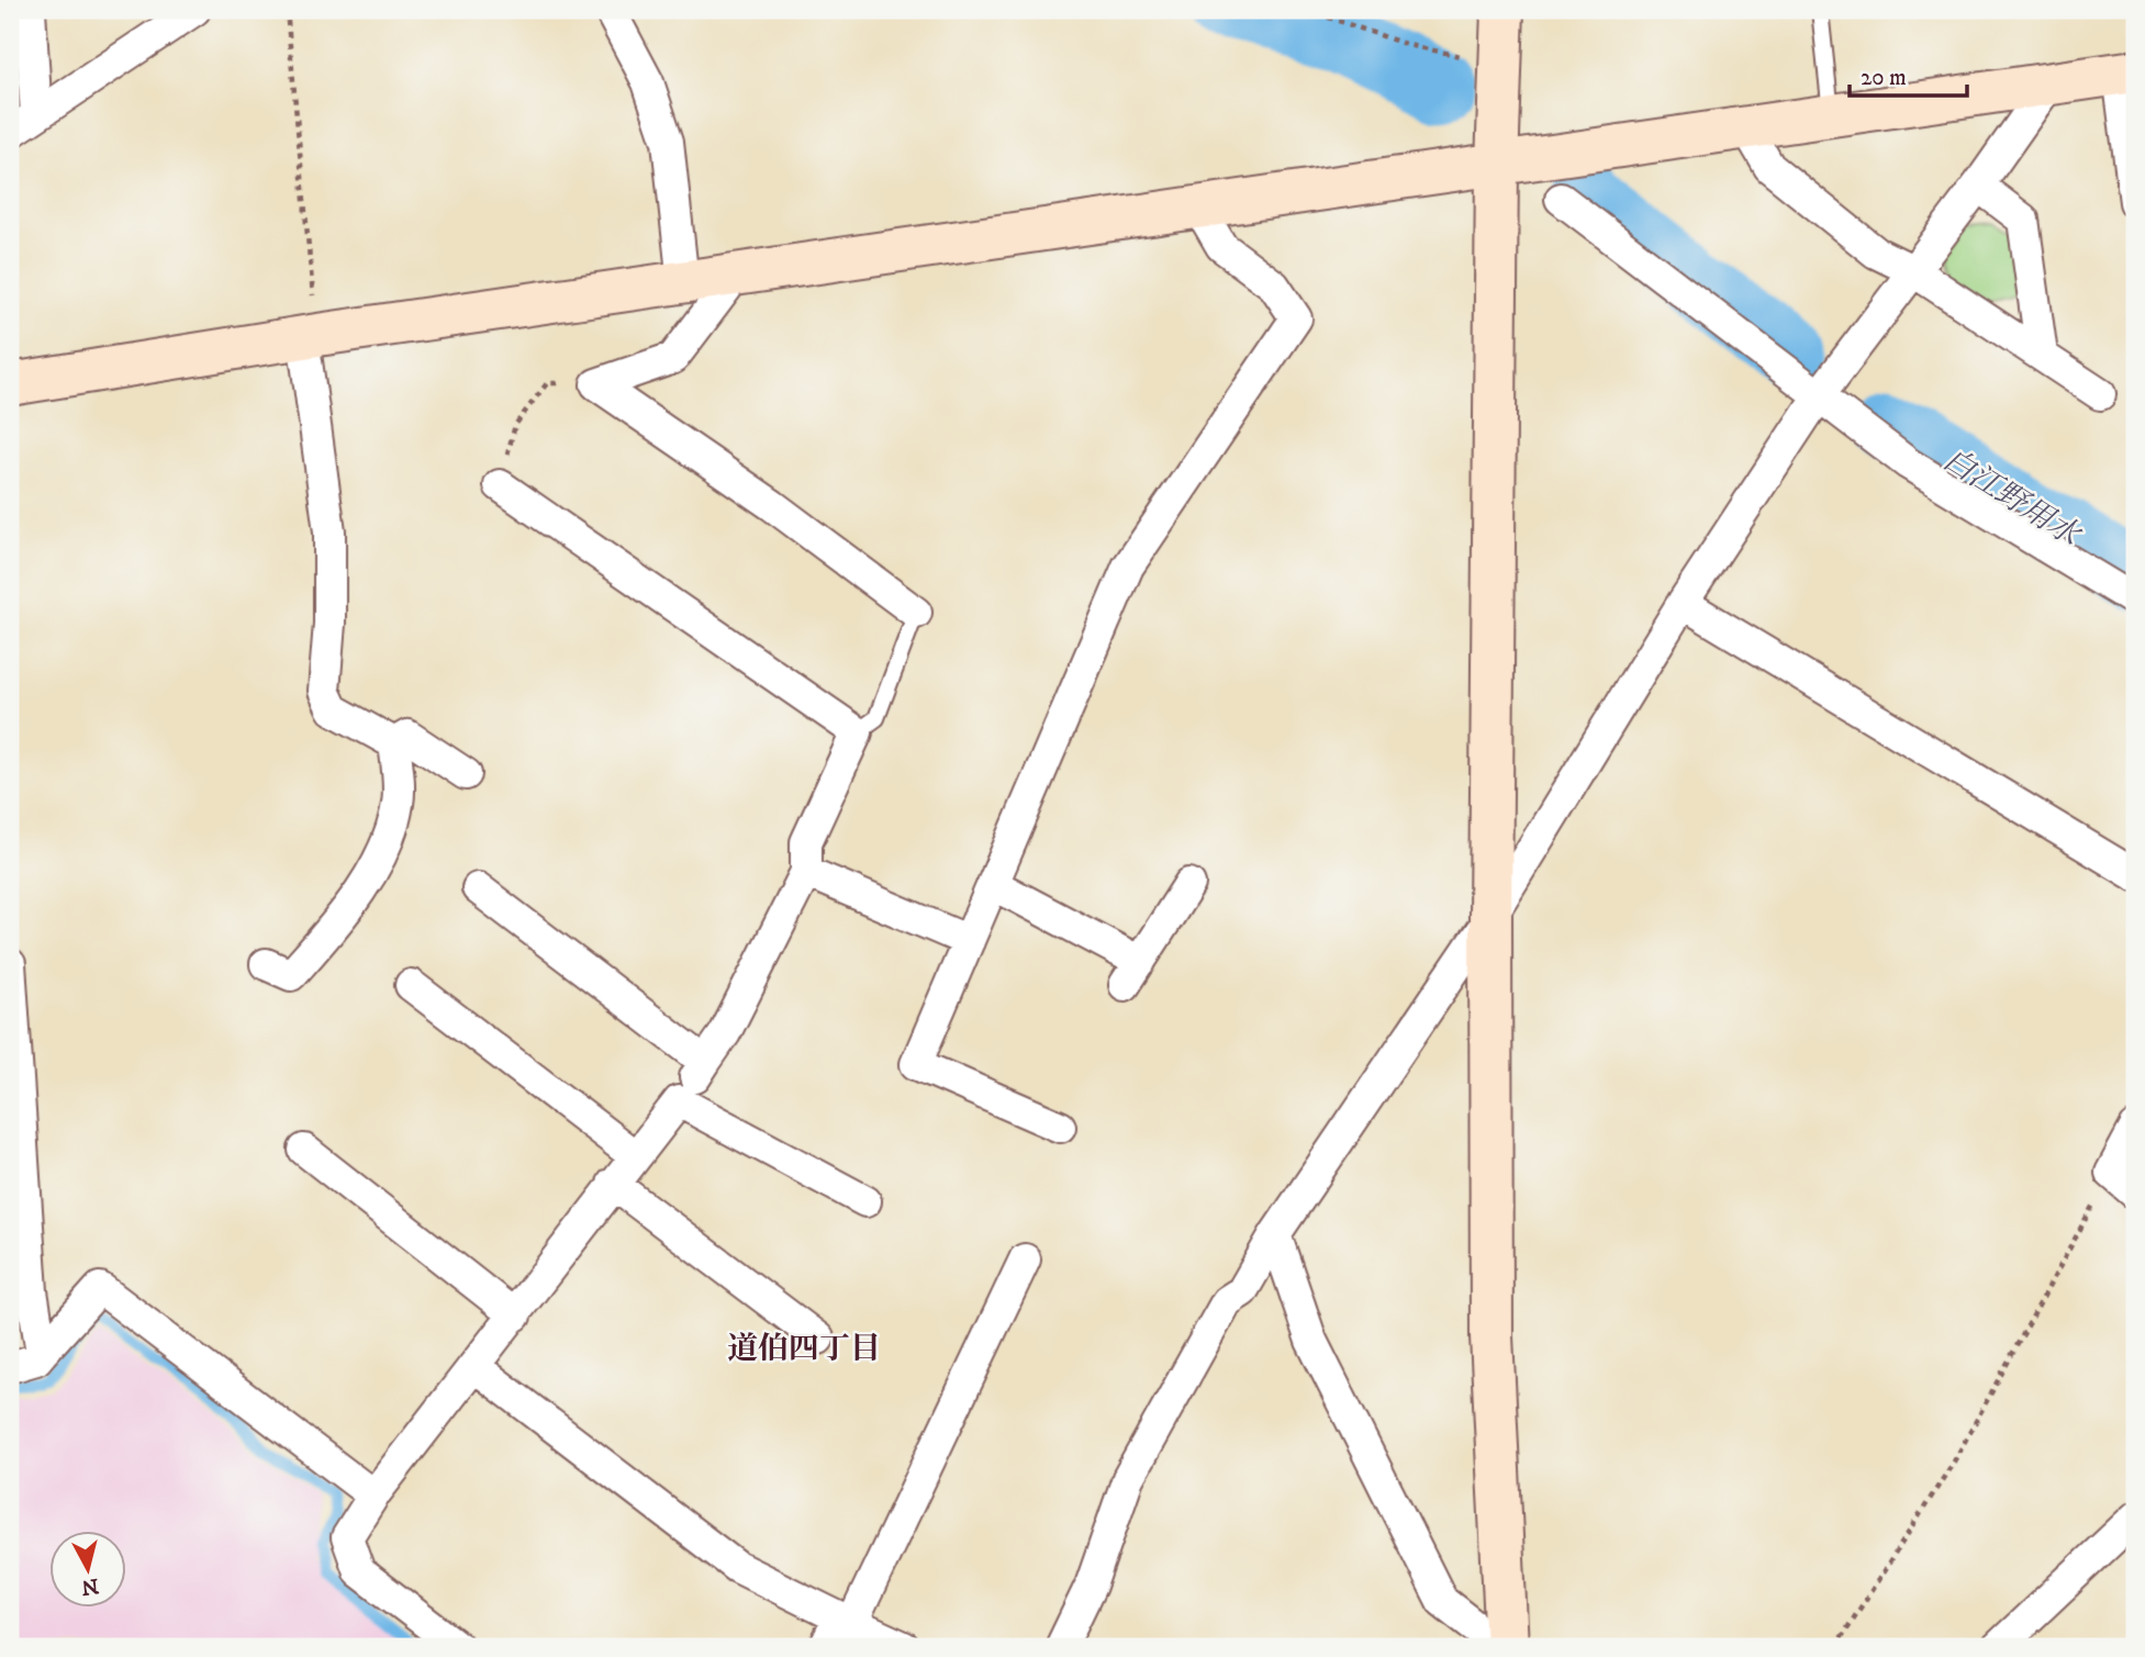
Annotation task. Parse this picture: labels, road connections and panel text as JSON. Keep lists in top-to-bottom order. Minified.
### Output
{"districts":["道伯四丁目"],"water":["白江野用水"],"scale_bar":"20 m","north":"bottom"}
